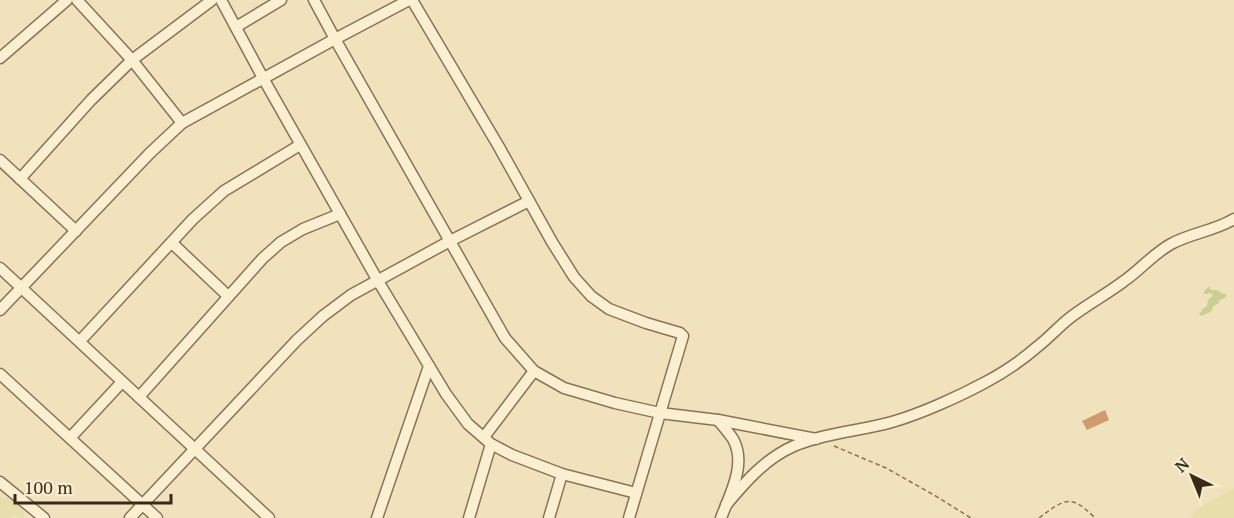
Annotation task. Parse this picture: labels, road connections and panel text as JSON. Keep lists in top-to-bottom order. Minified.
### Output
{"scale_bar":"100 m","north":"top left"}
